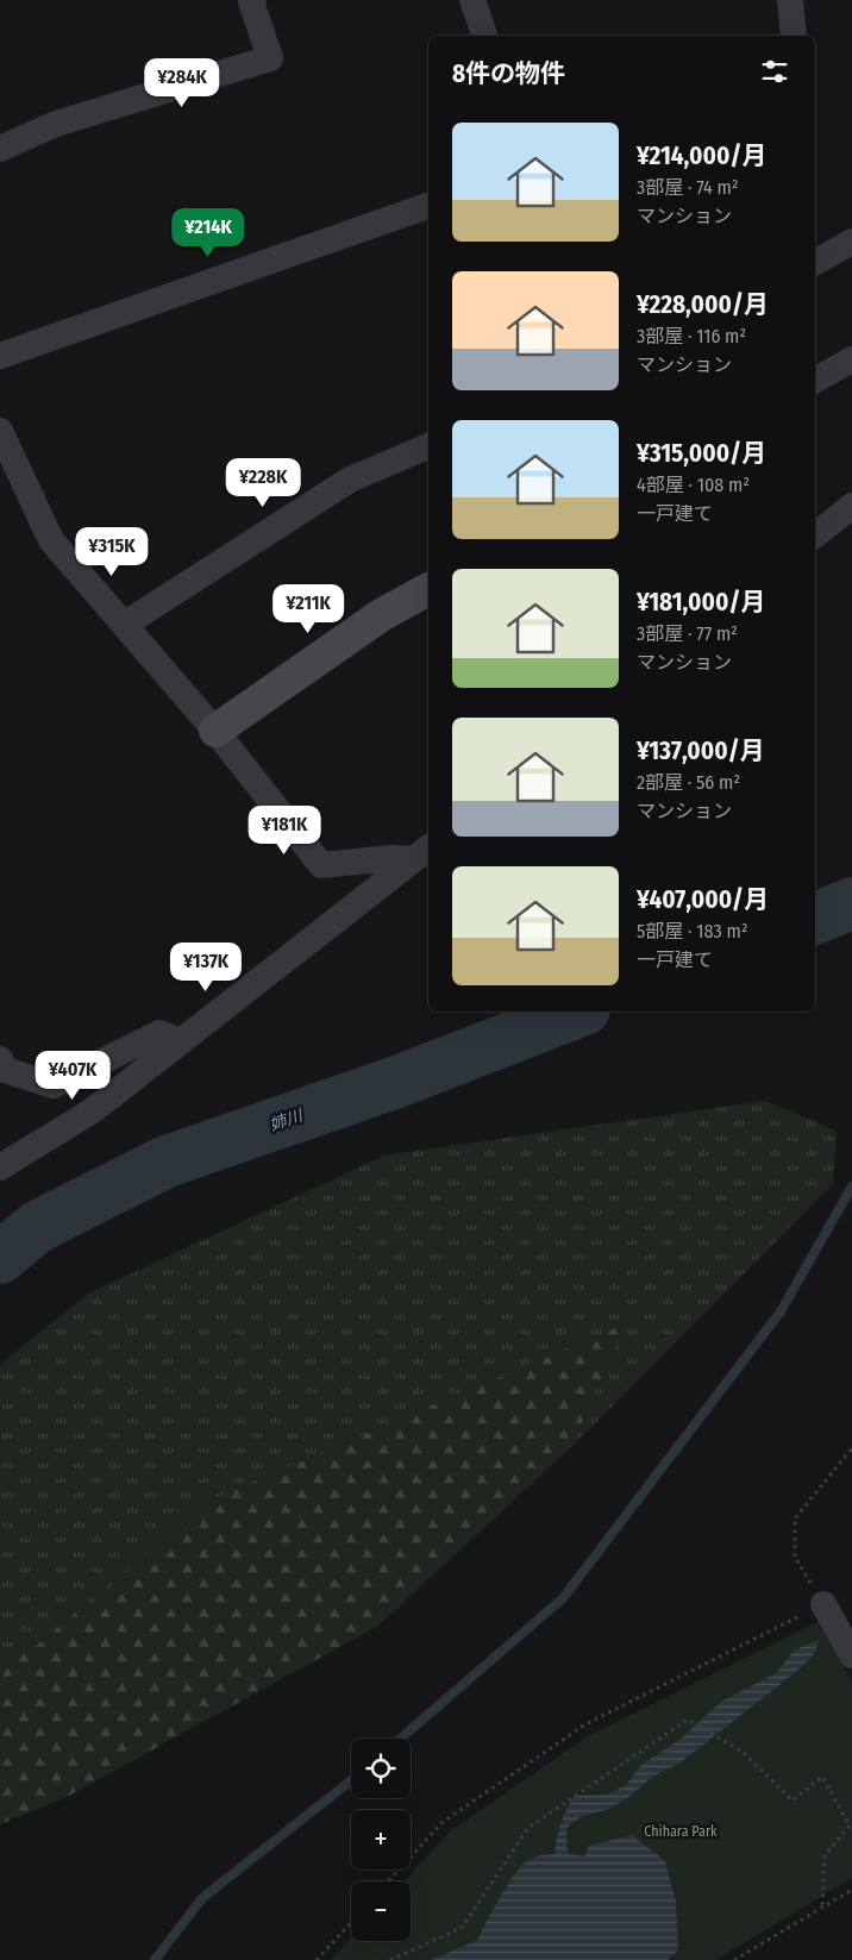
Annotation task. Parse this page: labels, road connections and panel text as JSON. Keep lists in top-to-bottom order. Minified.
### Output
{"water":["姉川"],"parks":["Chihara Park"],"page":{"heading":"8件の物件","price":["¥284K","¥214K","¥228K","¥315K","¥211K","¥181K","¥137K","¥407K"],"list":[{"name":"¥214,000/月","note":"3部屋 · 74 m² · マンション"},{"name":"¥228,000/月","note":"3部屋 · 116 m² · マンション"},{"name":"¥315,000/月","note":"4部屋 · 108 m² · 一戸建て"},{"name":"¥181,000/月","note":"3部屋 · 77 m² · マンション"},{"name":"¥137,000/月","note":"2部屋 · 56 m² · マンション"},{"name":"¥407,000/月","note":"5部屋 · 183 m² · 一戸建て"}],"map_buttons":["+","−"]}}
